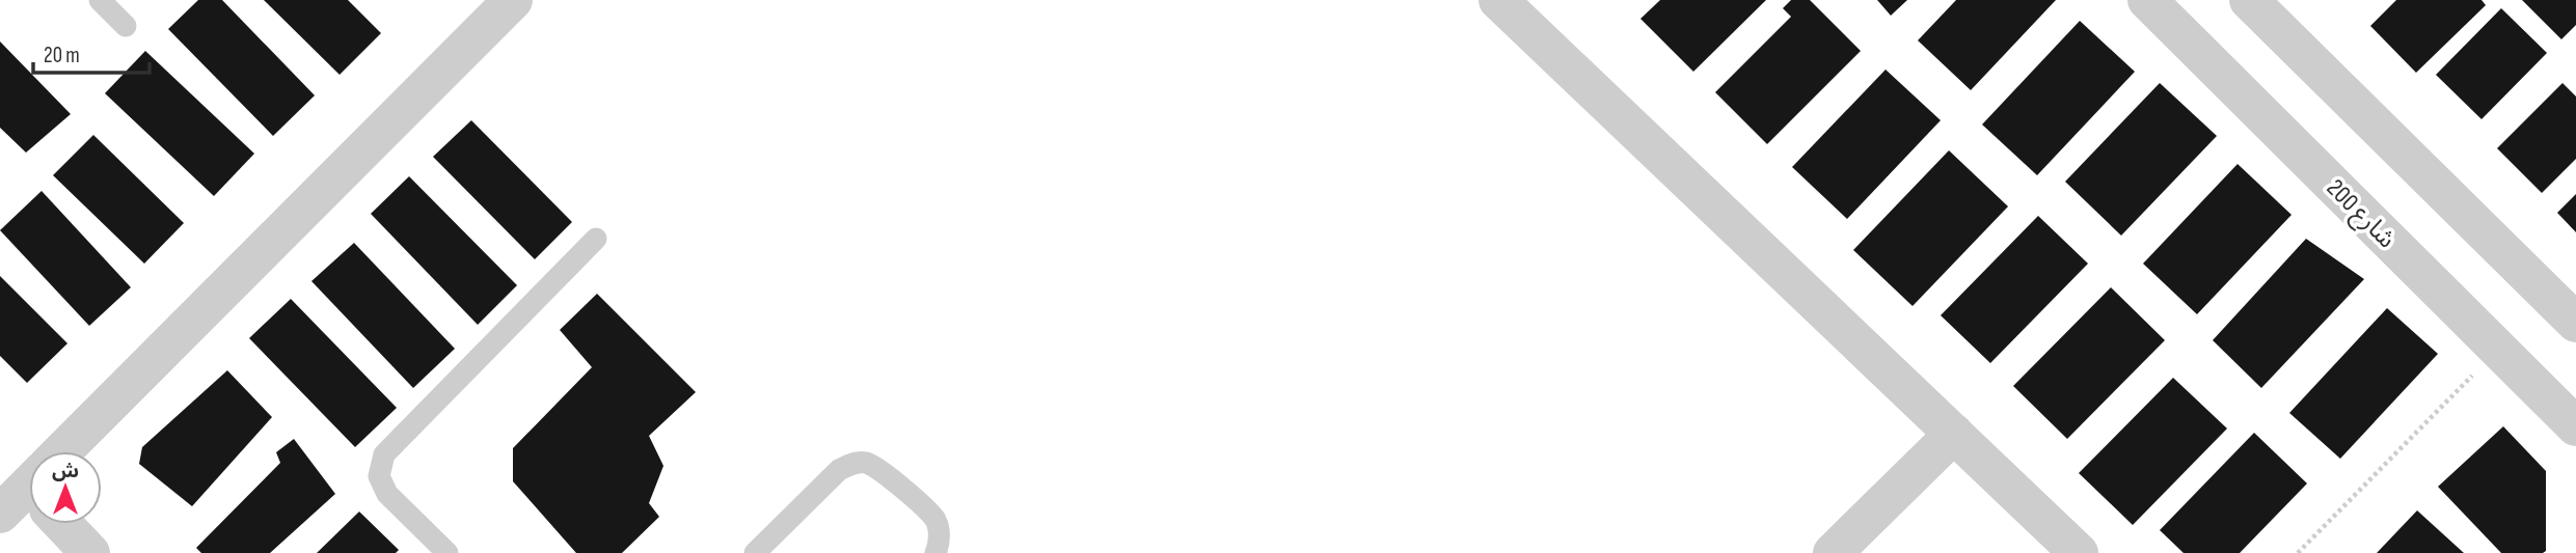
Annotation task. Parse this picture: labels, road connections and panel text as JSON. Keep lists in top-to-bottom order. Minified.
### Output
{"streets":{"street":["شارع 200"]},"scale_bar":"20 m","north":"top"}
